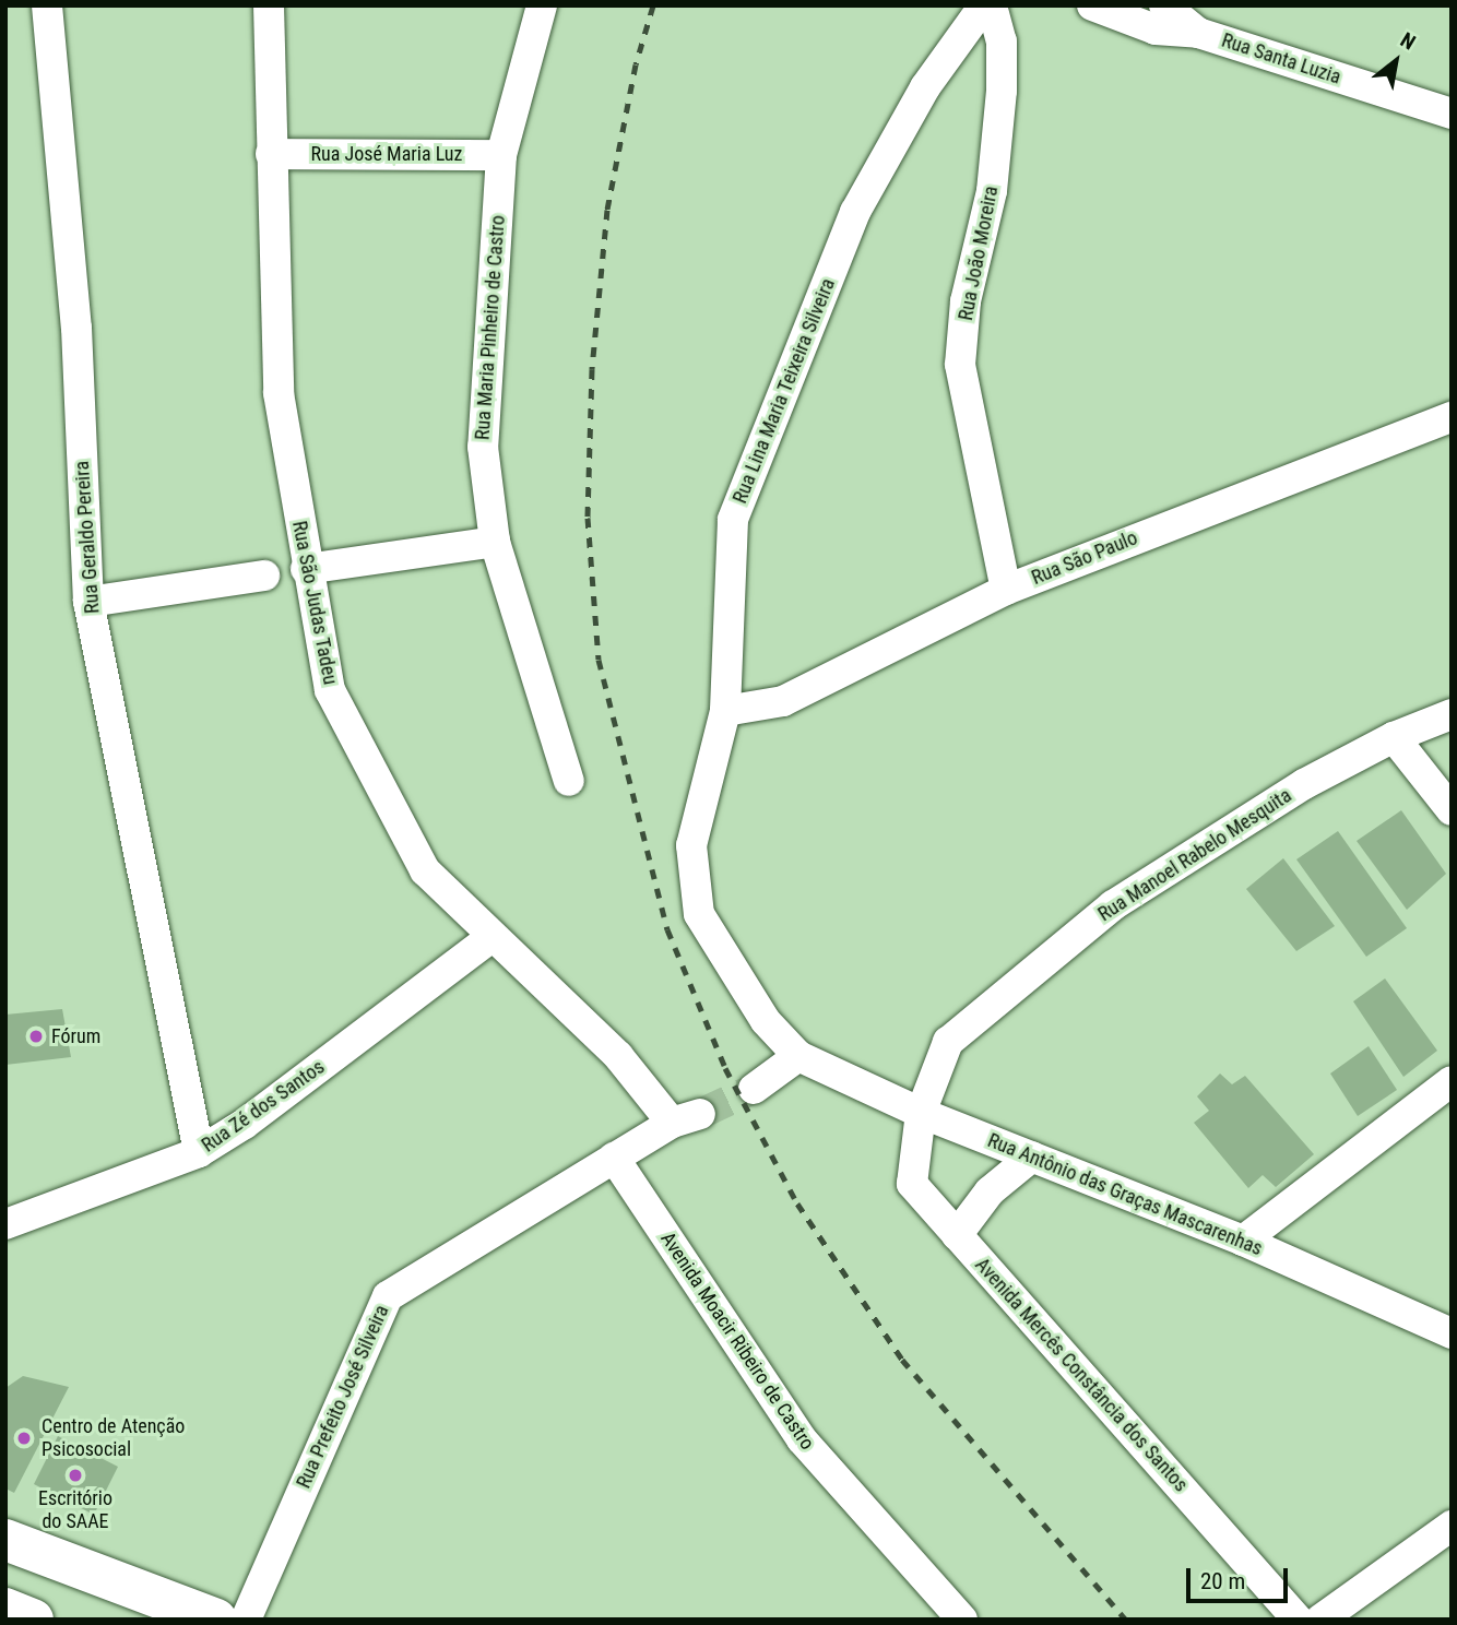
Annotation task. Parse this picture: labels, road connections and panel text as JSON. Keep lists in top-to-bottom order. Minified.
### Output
{"streets":{"street":["Rua Santa Luzia","Rua José Maria Luz","Rua João Moreira","Rua Maria Pinheiro de Castro","Rua Lina Maria Teixeira Silveira","Rua Geraldo Pereira","Rua São Paulo","Rua São Judas Tadeu","Rua Manoel Rabelo Mesquita","Rua Zé dos Santos","Rua Antônio das Graças Mascarenhas","Avenida Moacir Ribeiro de Castro","Avenida Mercês Constância dos Santos","Rua Prefeito José Silveira"]},"crossings":[["Rua José Maria Luz","Rua Maria Pinheiro de Castro"],["Rua José Maria Luz","Rua São Judas Tadeu"],["Rua João Moreira","Rua São Paulo"],["Rua Lina Maria Teixeira Silveira","Rua São Paulo"],["Rua Lina Maria Teixeira Silveira","Rua Antônio das Graças Mascarenhas"],["Rua Geraldo Pereira","Rua Zé dos Santos"],["Rua São Judas Tadeu","Rua Zé dos Santos"],["Rua São Judas Tadeu","Rua Prefeito José Silveira"],["Rua Manoel Rabelo Mesquita","Rua Antônio das Graças Mascarenhas"],["Rua Manoel Rabelo Mesquita","Avenida Mercês Constância dos Santos"],["Rua Antônio das Graças Mascarenhas","Avenida Mercês Constância dos Santos"],["Avenida Moacir Ribeiro de Castro","Rua Prefeito José Silveira"]],"places":["Fórum","Centro de Atenção Psicosocial","Escritório do SAAE"],"scale_bar":"20 m","north":"top right"}
